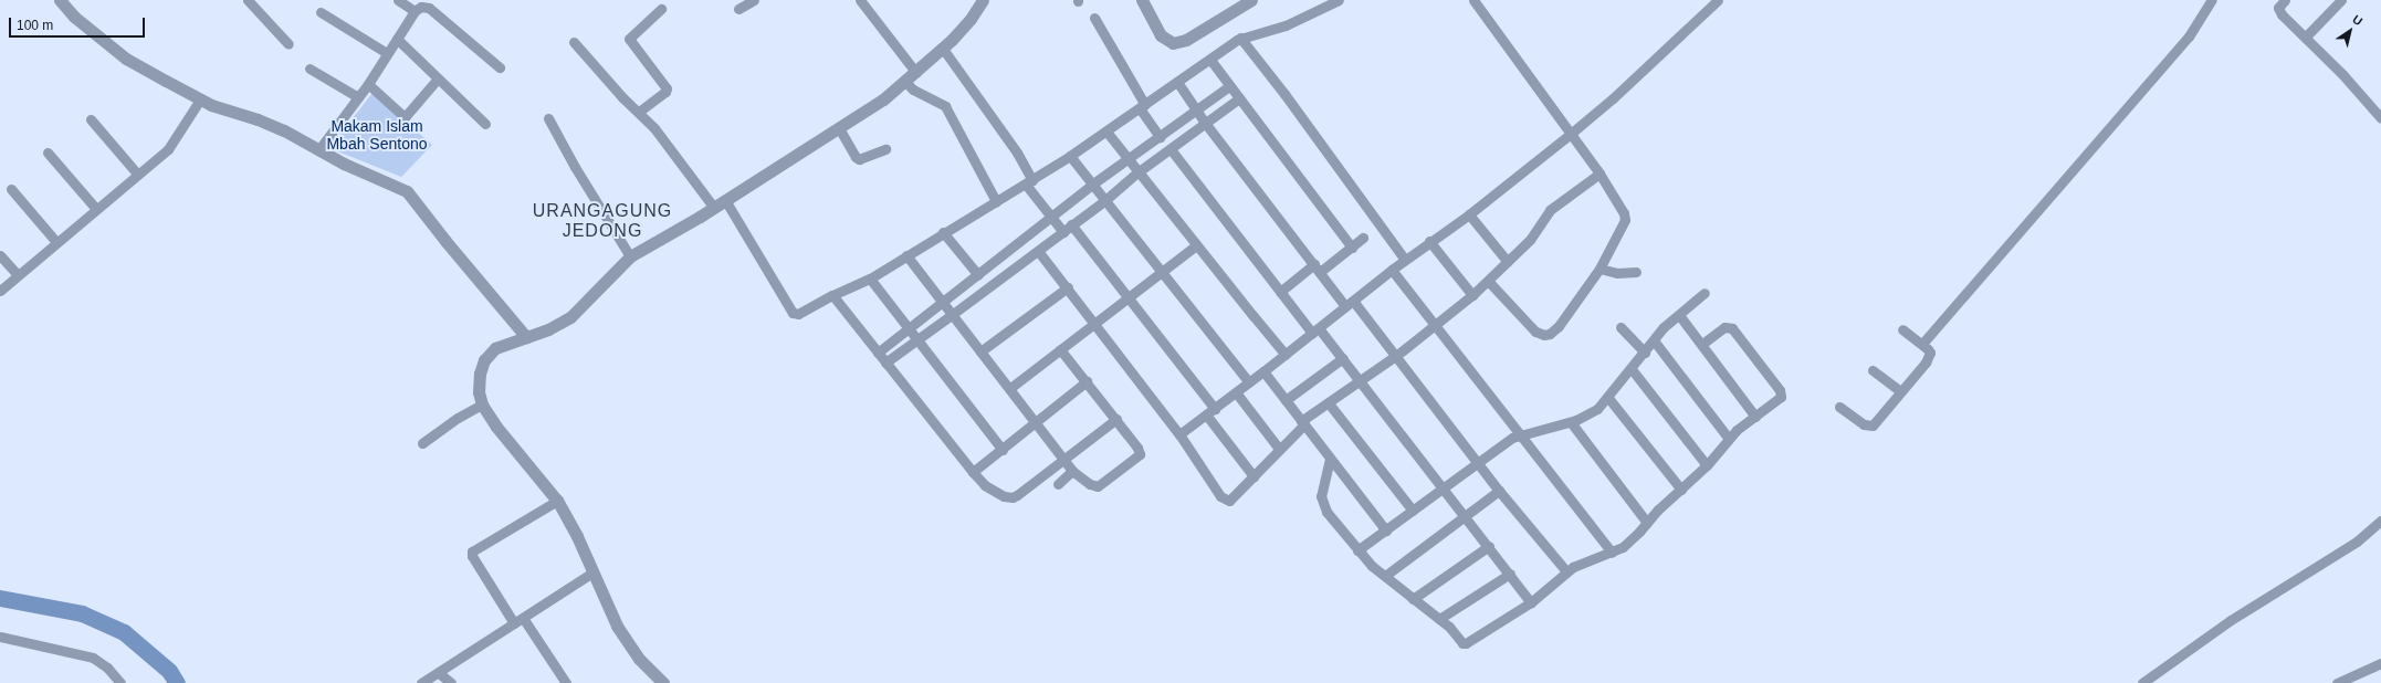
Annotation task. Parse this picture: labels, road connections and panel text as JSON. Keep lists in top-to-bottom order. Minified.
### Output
{"districts":["URANGAGUNG JEDONG"],"parks":["Makam Islam Mbah Sentono"],"scale_bar":"100 m","north":"top right"}
